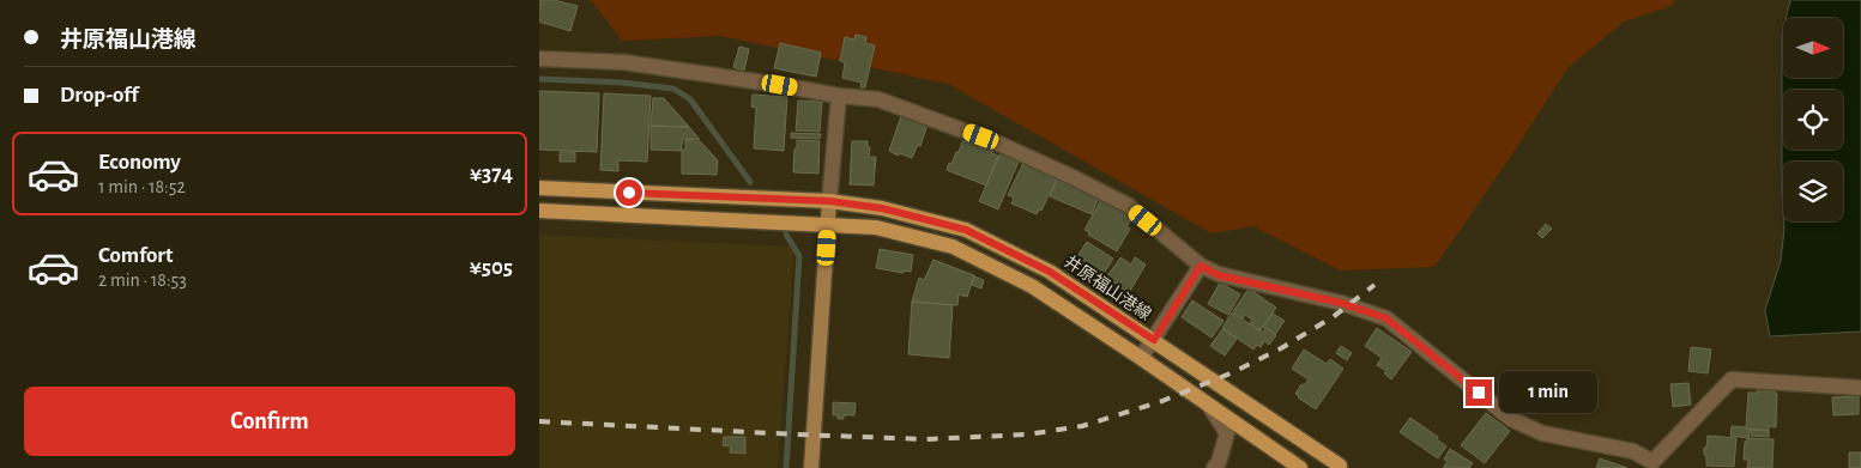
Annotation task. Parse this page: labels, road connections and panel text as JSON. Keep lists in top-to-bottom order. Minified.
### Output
{"streets":{"main road":["井原福山港線"]},"north":"right","page":{"banner":["井原福山港線","Drop-off"],"list":[{"name":"Economy","note":"1 min · 18:52","value":"¥374"},{"name":"Comfort","note":"2 min · 18:53","value":"¥505"}],"bubble":"1 min","buttons":"Confirm"}}
